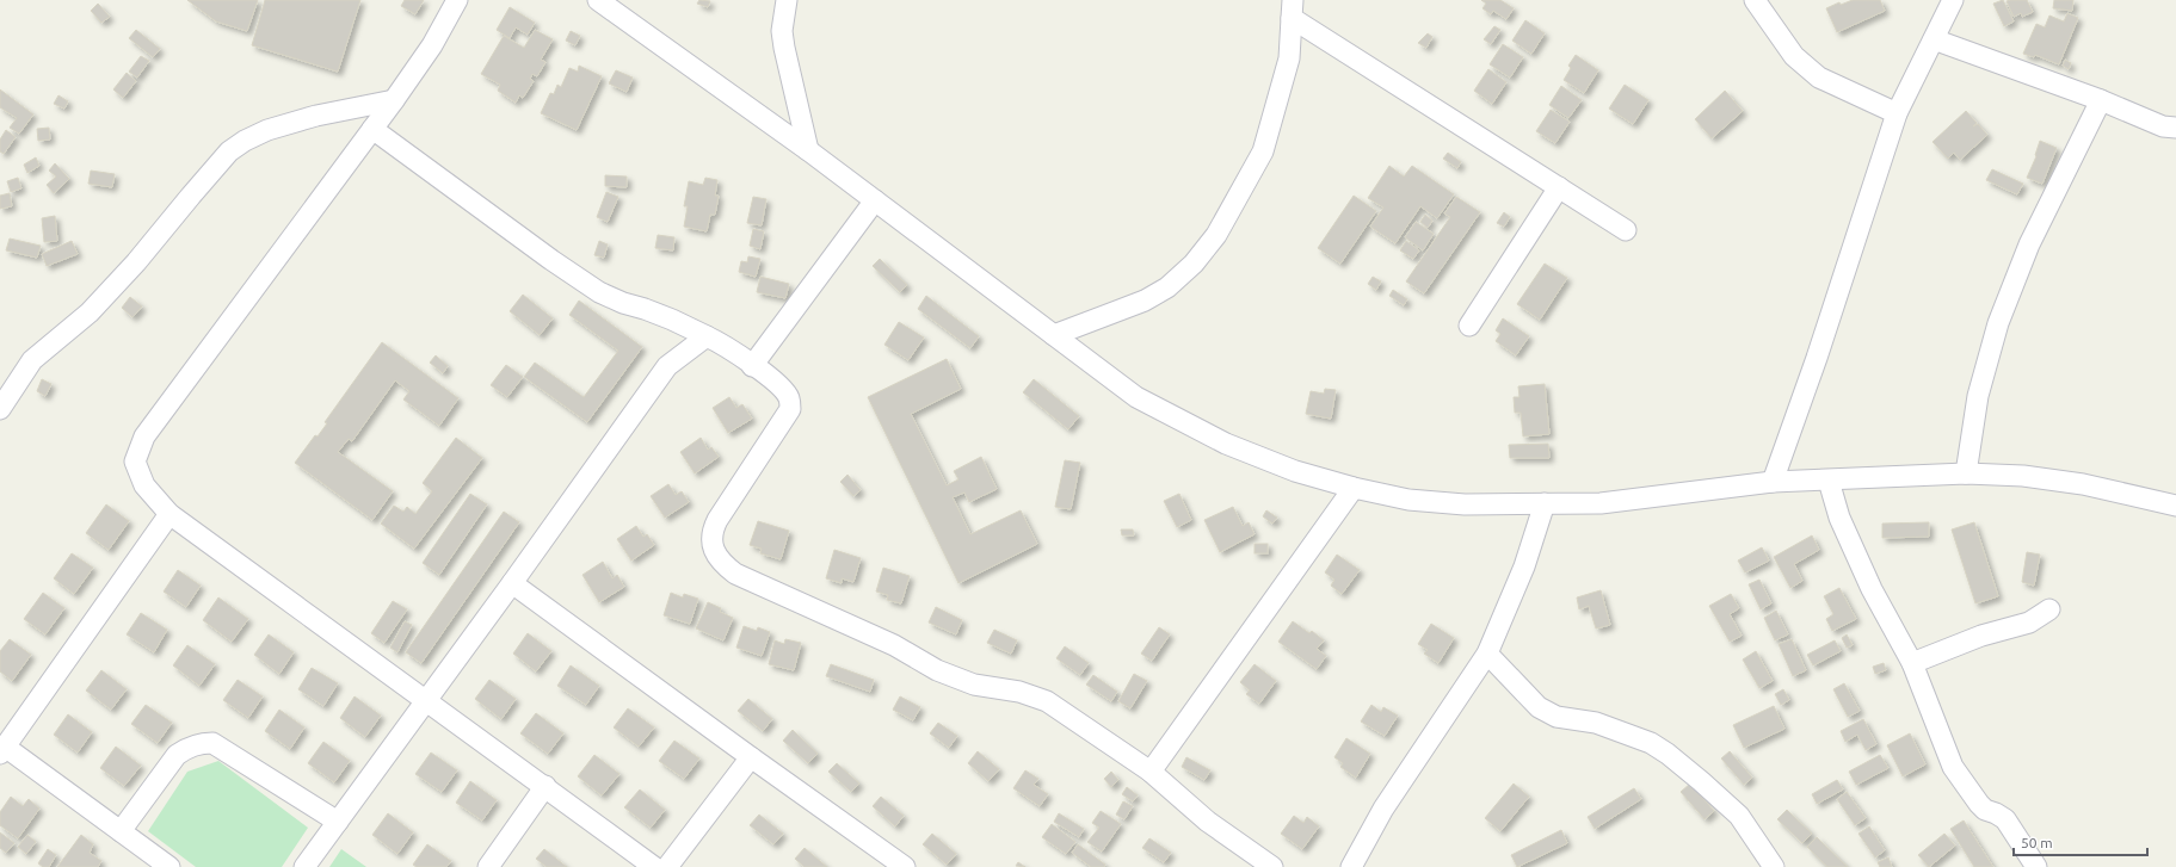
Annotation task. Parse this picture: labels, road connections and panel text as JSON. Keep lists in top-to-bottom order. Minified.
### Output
{"scale_bar":"50 m"}
